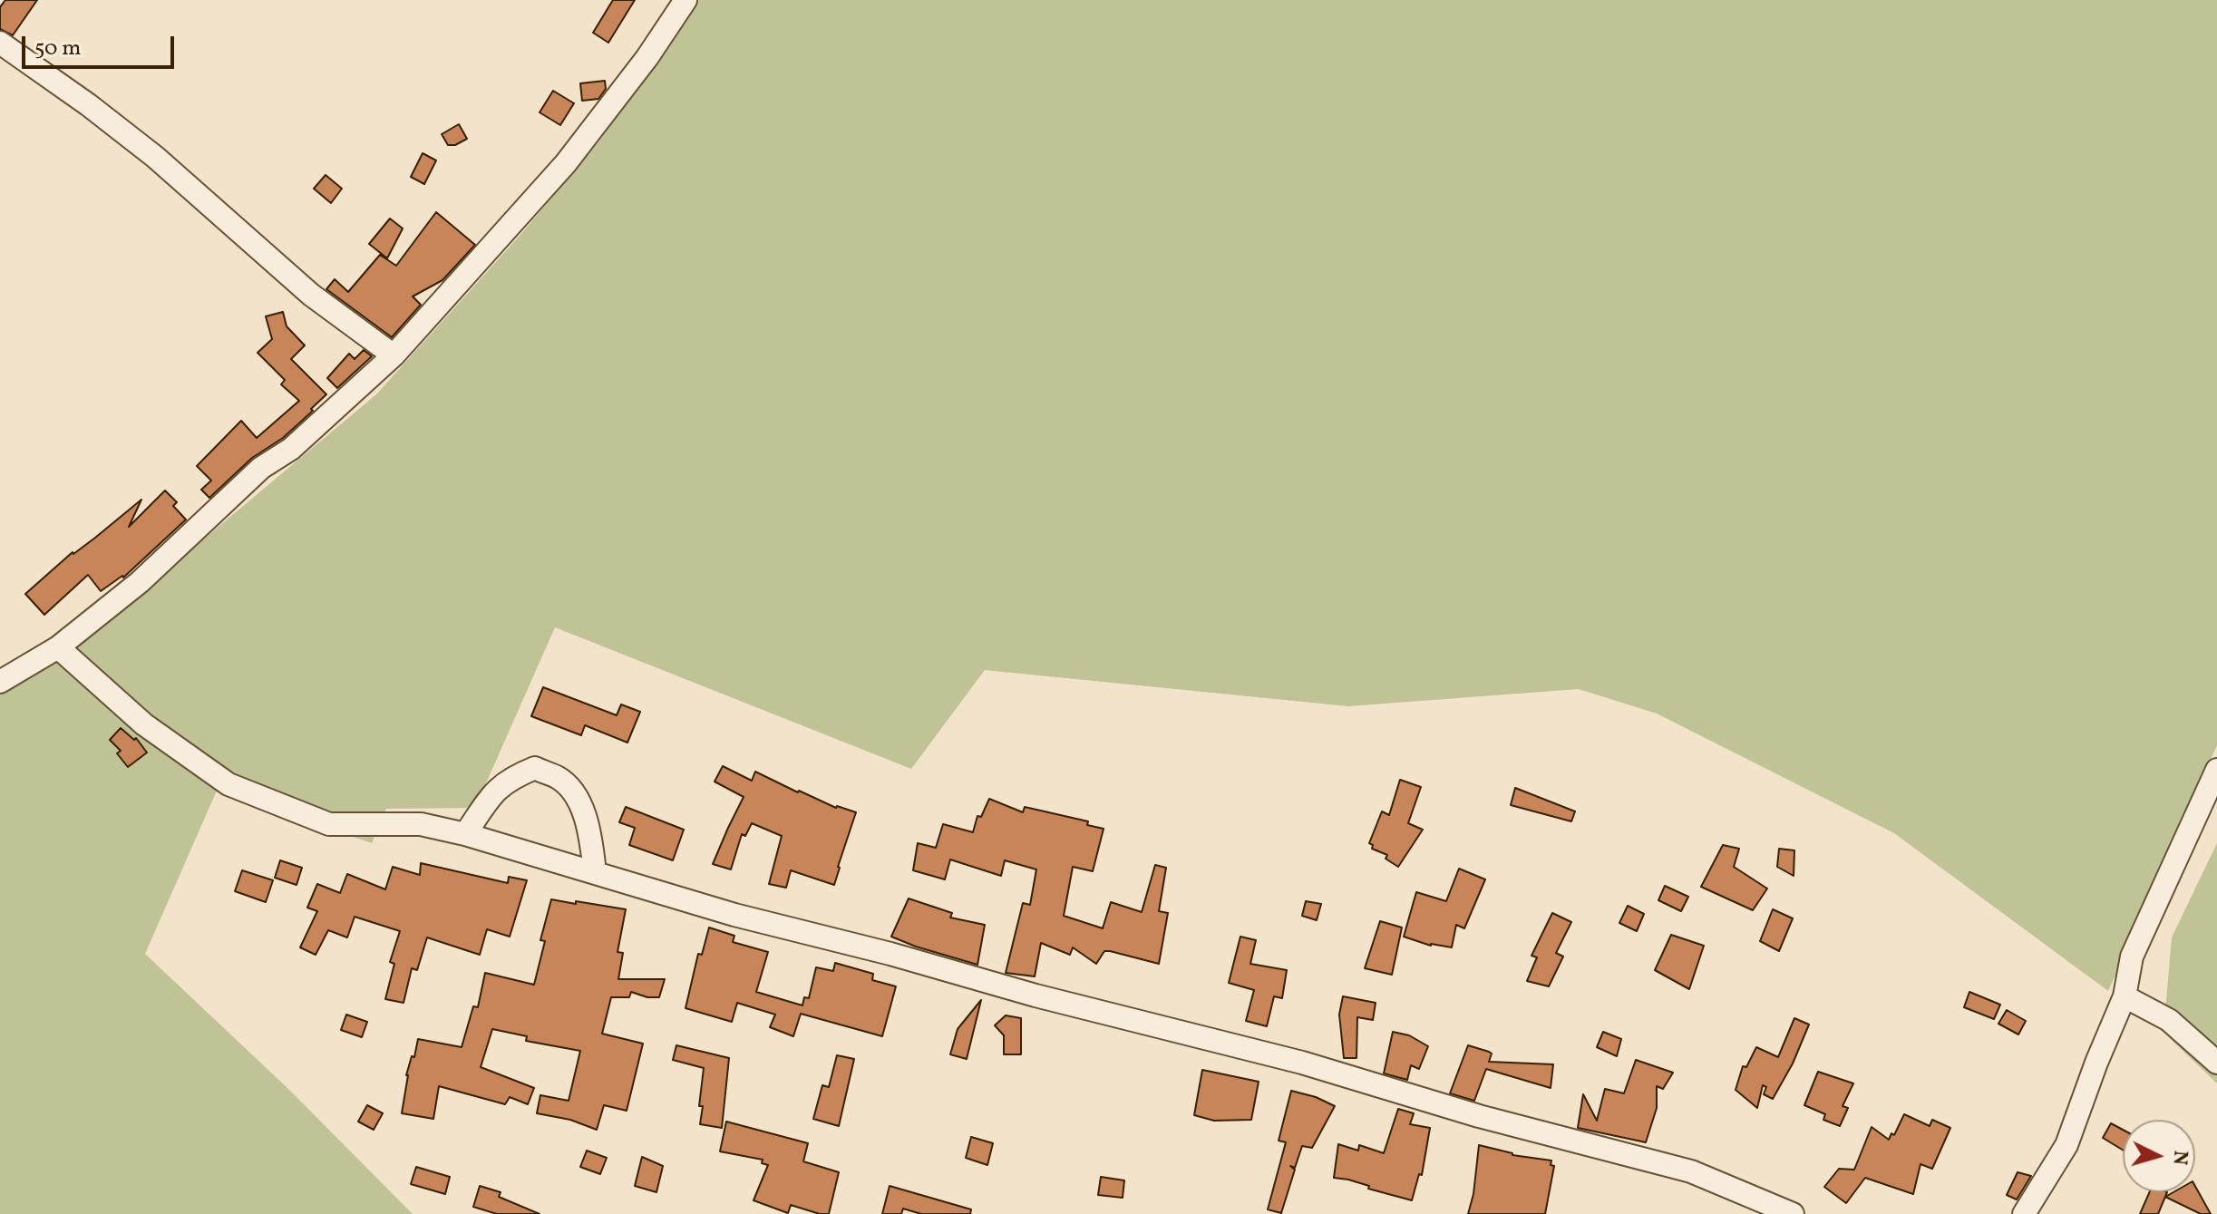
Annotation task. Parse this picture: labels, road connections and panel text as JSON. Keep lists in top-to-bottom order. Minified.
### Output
{"scale_bar":"50 m","north":"right"}
